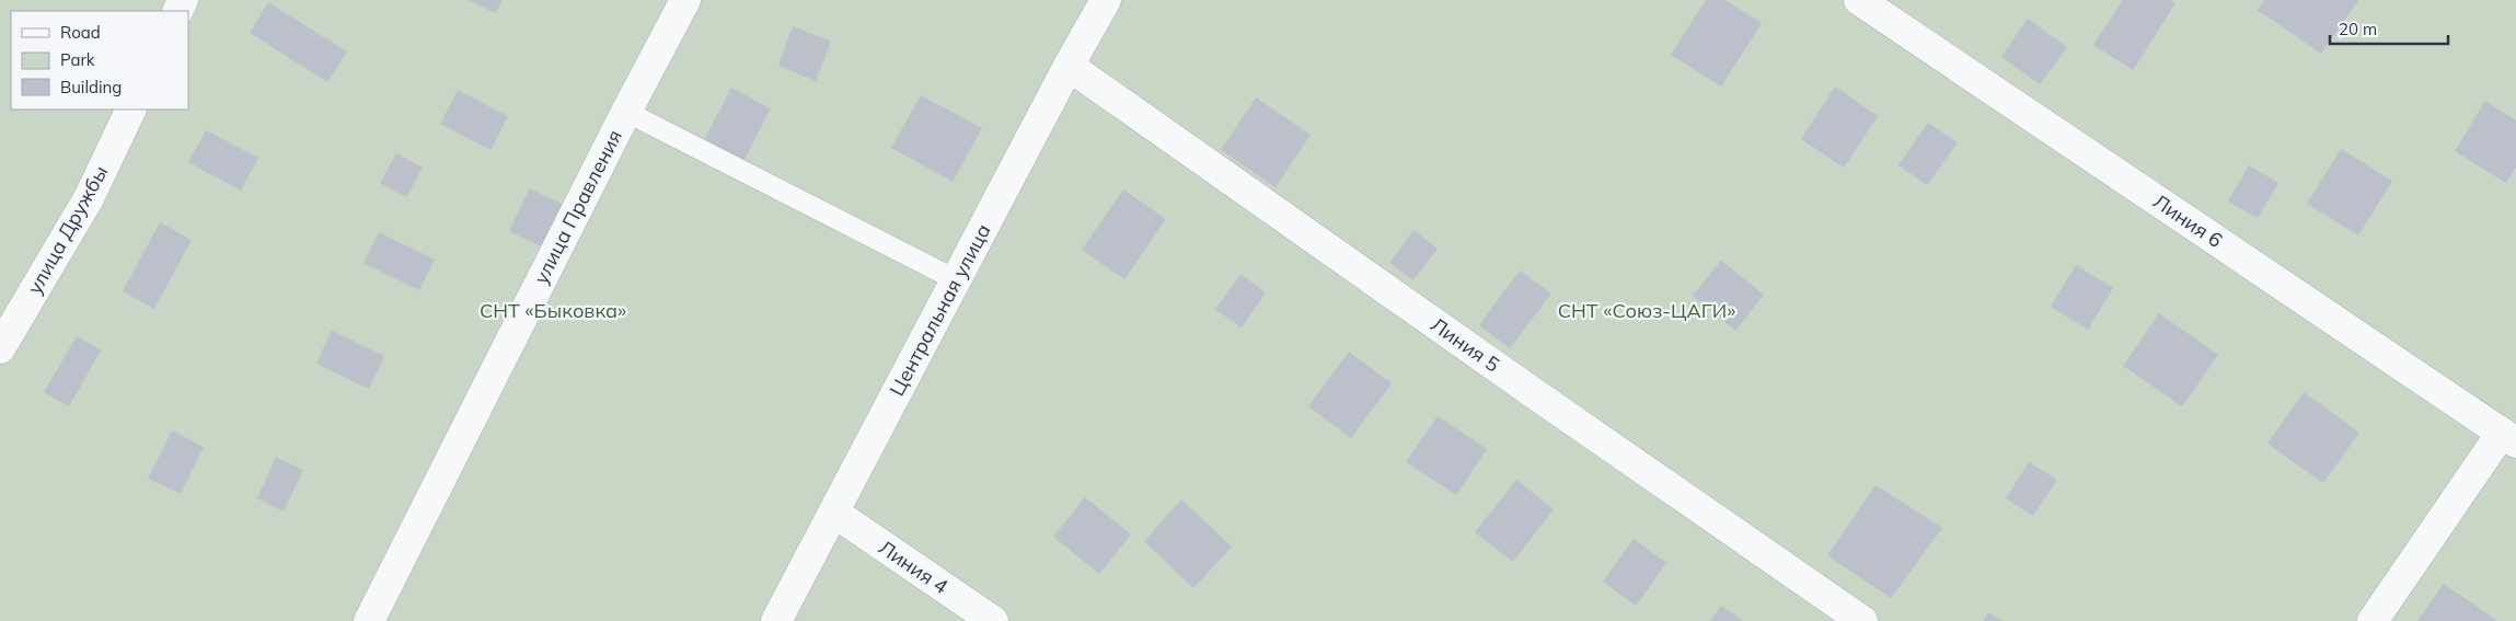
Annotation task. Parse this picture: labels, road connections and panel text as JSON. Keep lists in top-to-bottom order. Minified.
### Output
{"streets":{"street":["улица Правления","Линия 6","улица Дружбы","Центральная улица","Линия 5","Линия 4"]},"crossings":[["Центральная улица","Линия 5"],["Центральная улица","Линия 4"]],"parks":["СНТ «Быковка»","СНТ «Союз-ЦАГИ»"],"legend":["Road","Park","Building"],"scale_bar":"20 m"}
